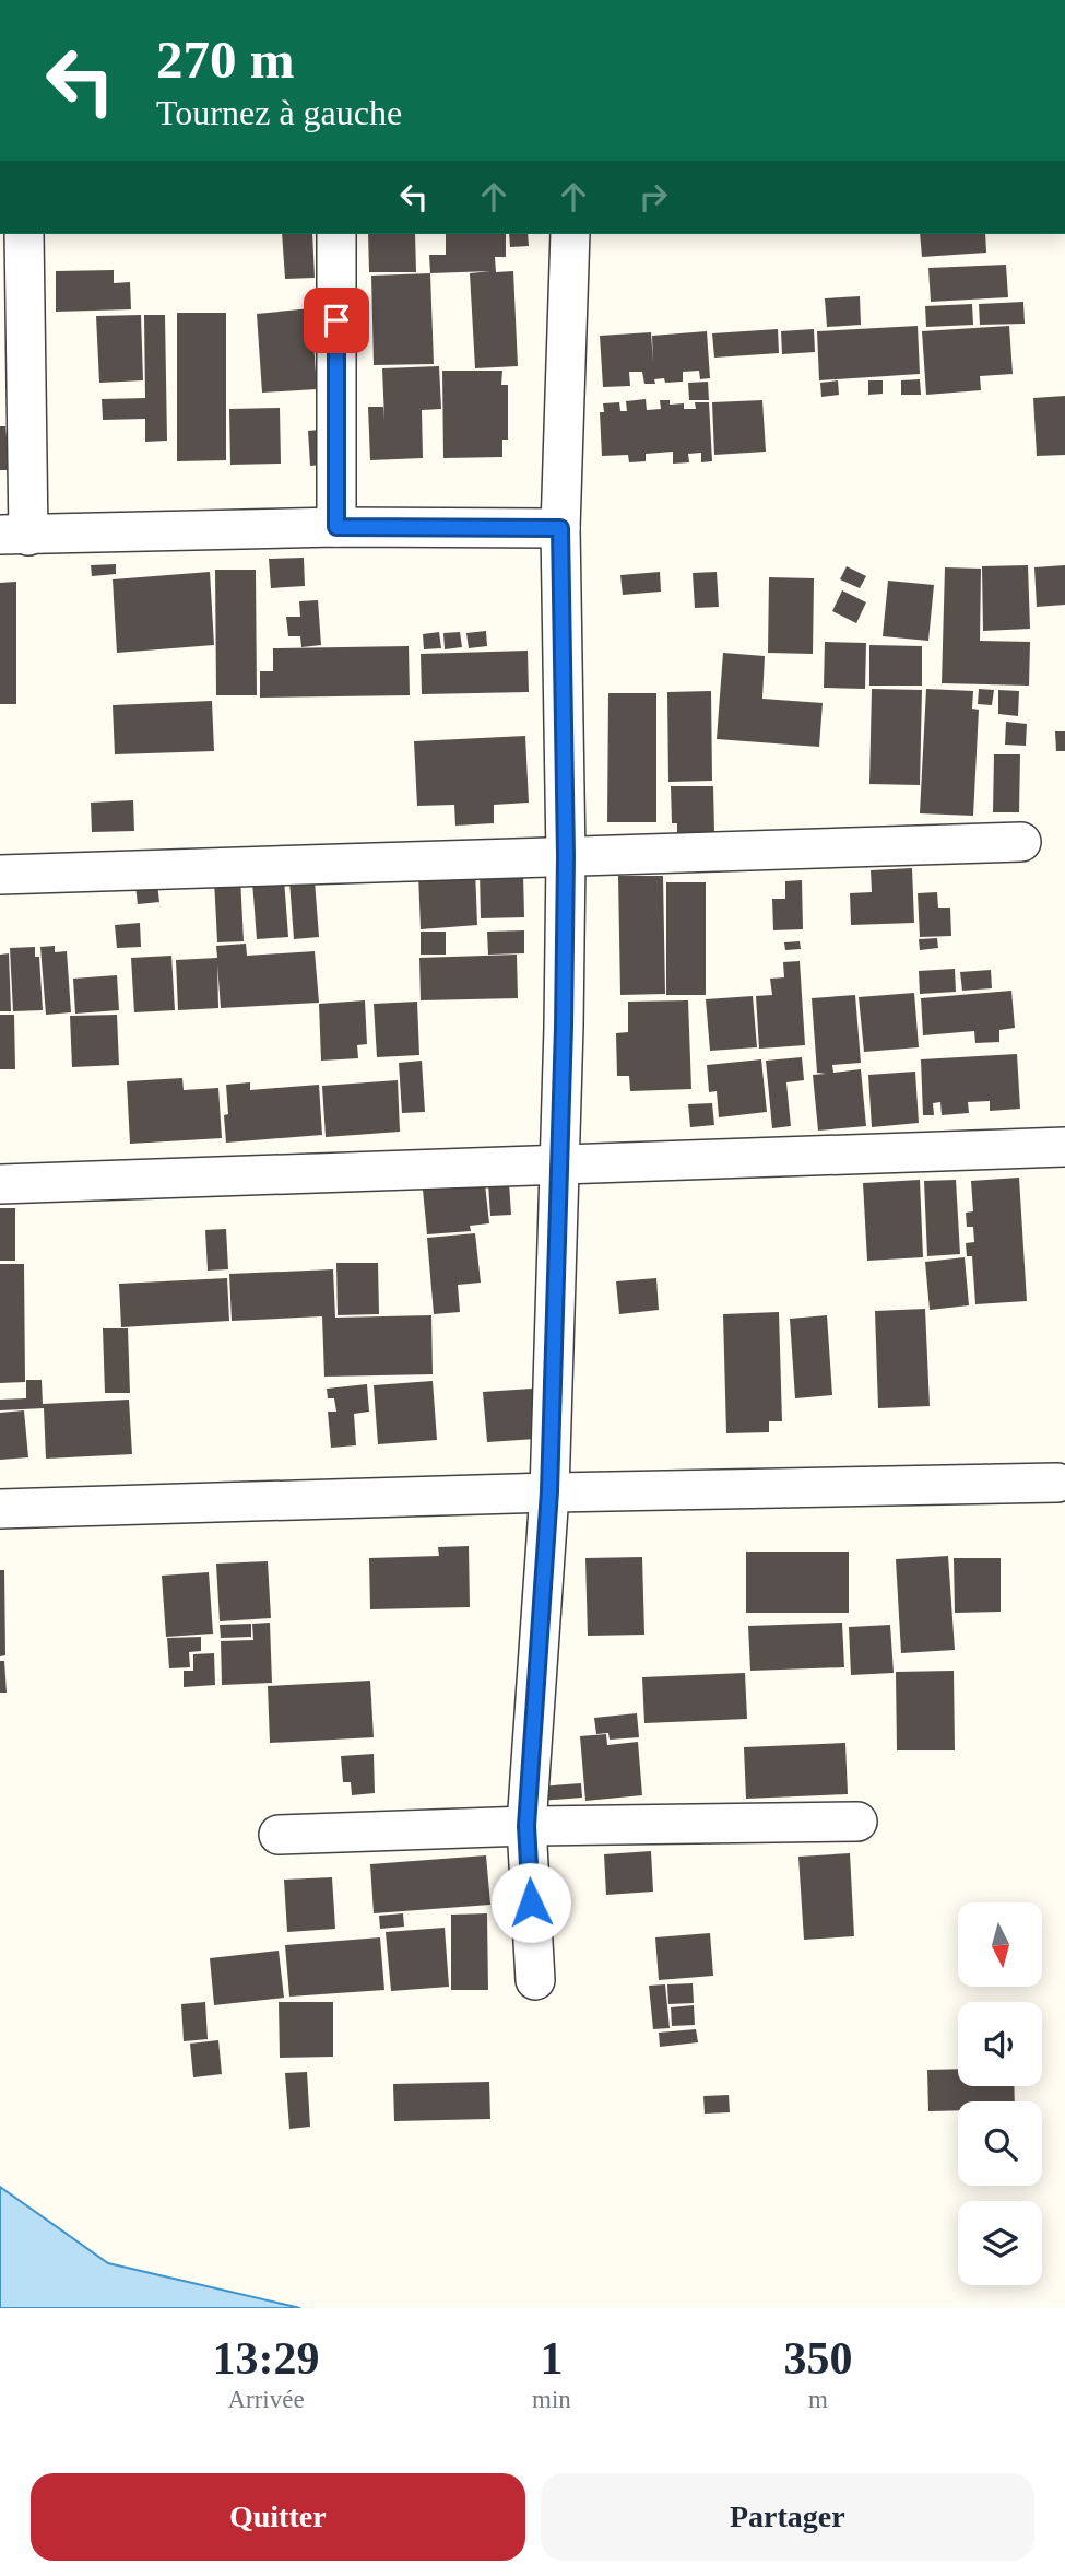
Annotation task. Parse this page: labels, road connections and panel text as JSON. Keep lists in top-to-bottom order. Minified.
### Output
{"north":"bottom","page":{"turn":["270 m","Tournez à gauche"],"eta":["13:29","Arrivée","1","min","350","m"],"buttons":["Quitter","Partager"]}}
